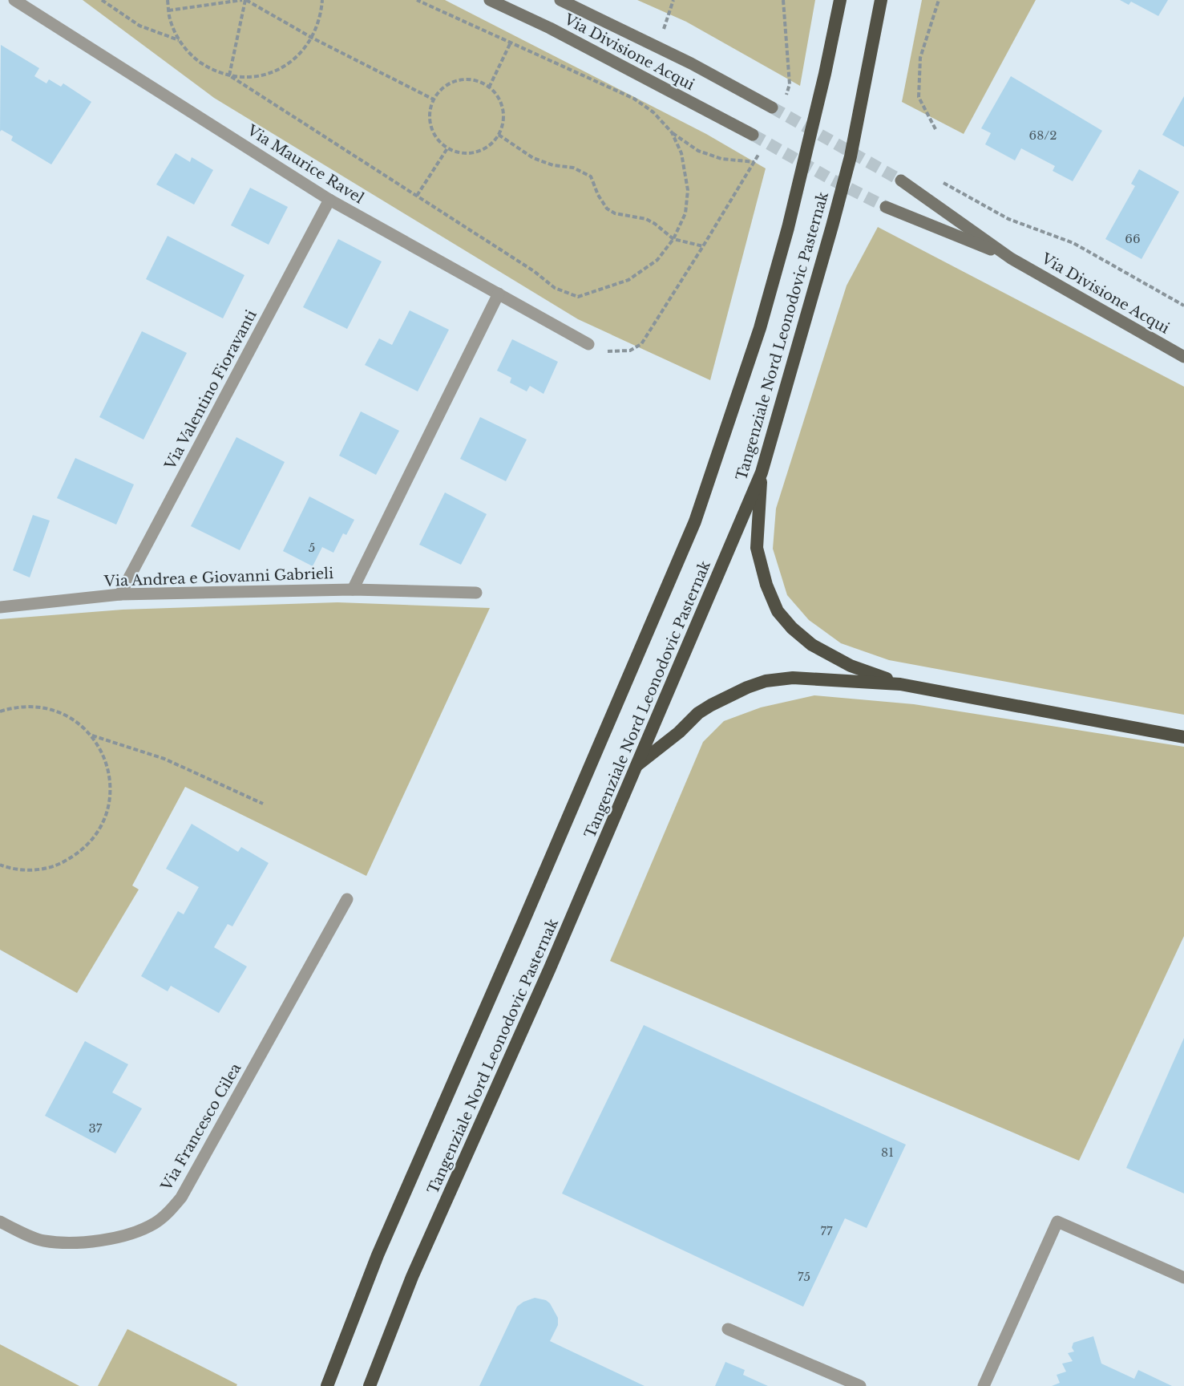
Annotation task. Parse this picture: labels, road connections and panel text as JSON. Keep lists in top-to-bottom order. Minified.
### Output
{"streets":{"highway":["Tangenziale Nord Leonodovic Pasternak"],"main road":["Via Divisione Acqui"],"street":["Via Maurice Ravel","Via Valentino Fioravanti","Via Andrea e Giovanni Gabrieli","Via Francesco Cilea"]},"crossings":[["Via Maurice Ravel","Via Valentino Fioravanti"],["Via Maurice Ravel","Via Andrea e Giovanni Gabrieli"],["Via Valentino Fioravanti","Via Andrea e Giovanni Gabrieli"]],"house_numbers":["68/2","66","5","37","81","77","75"]}
